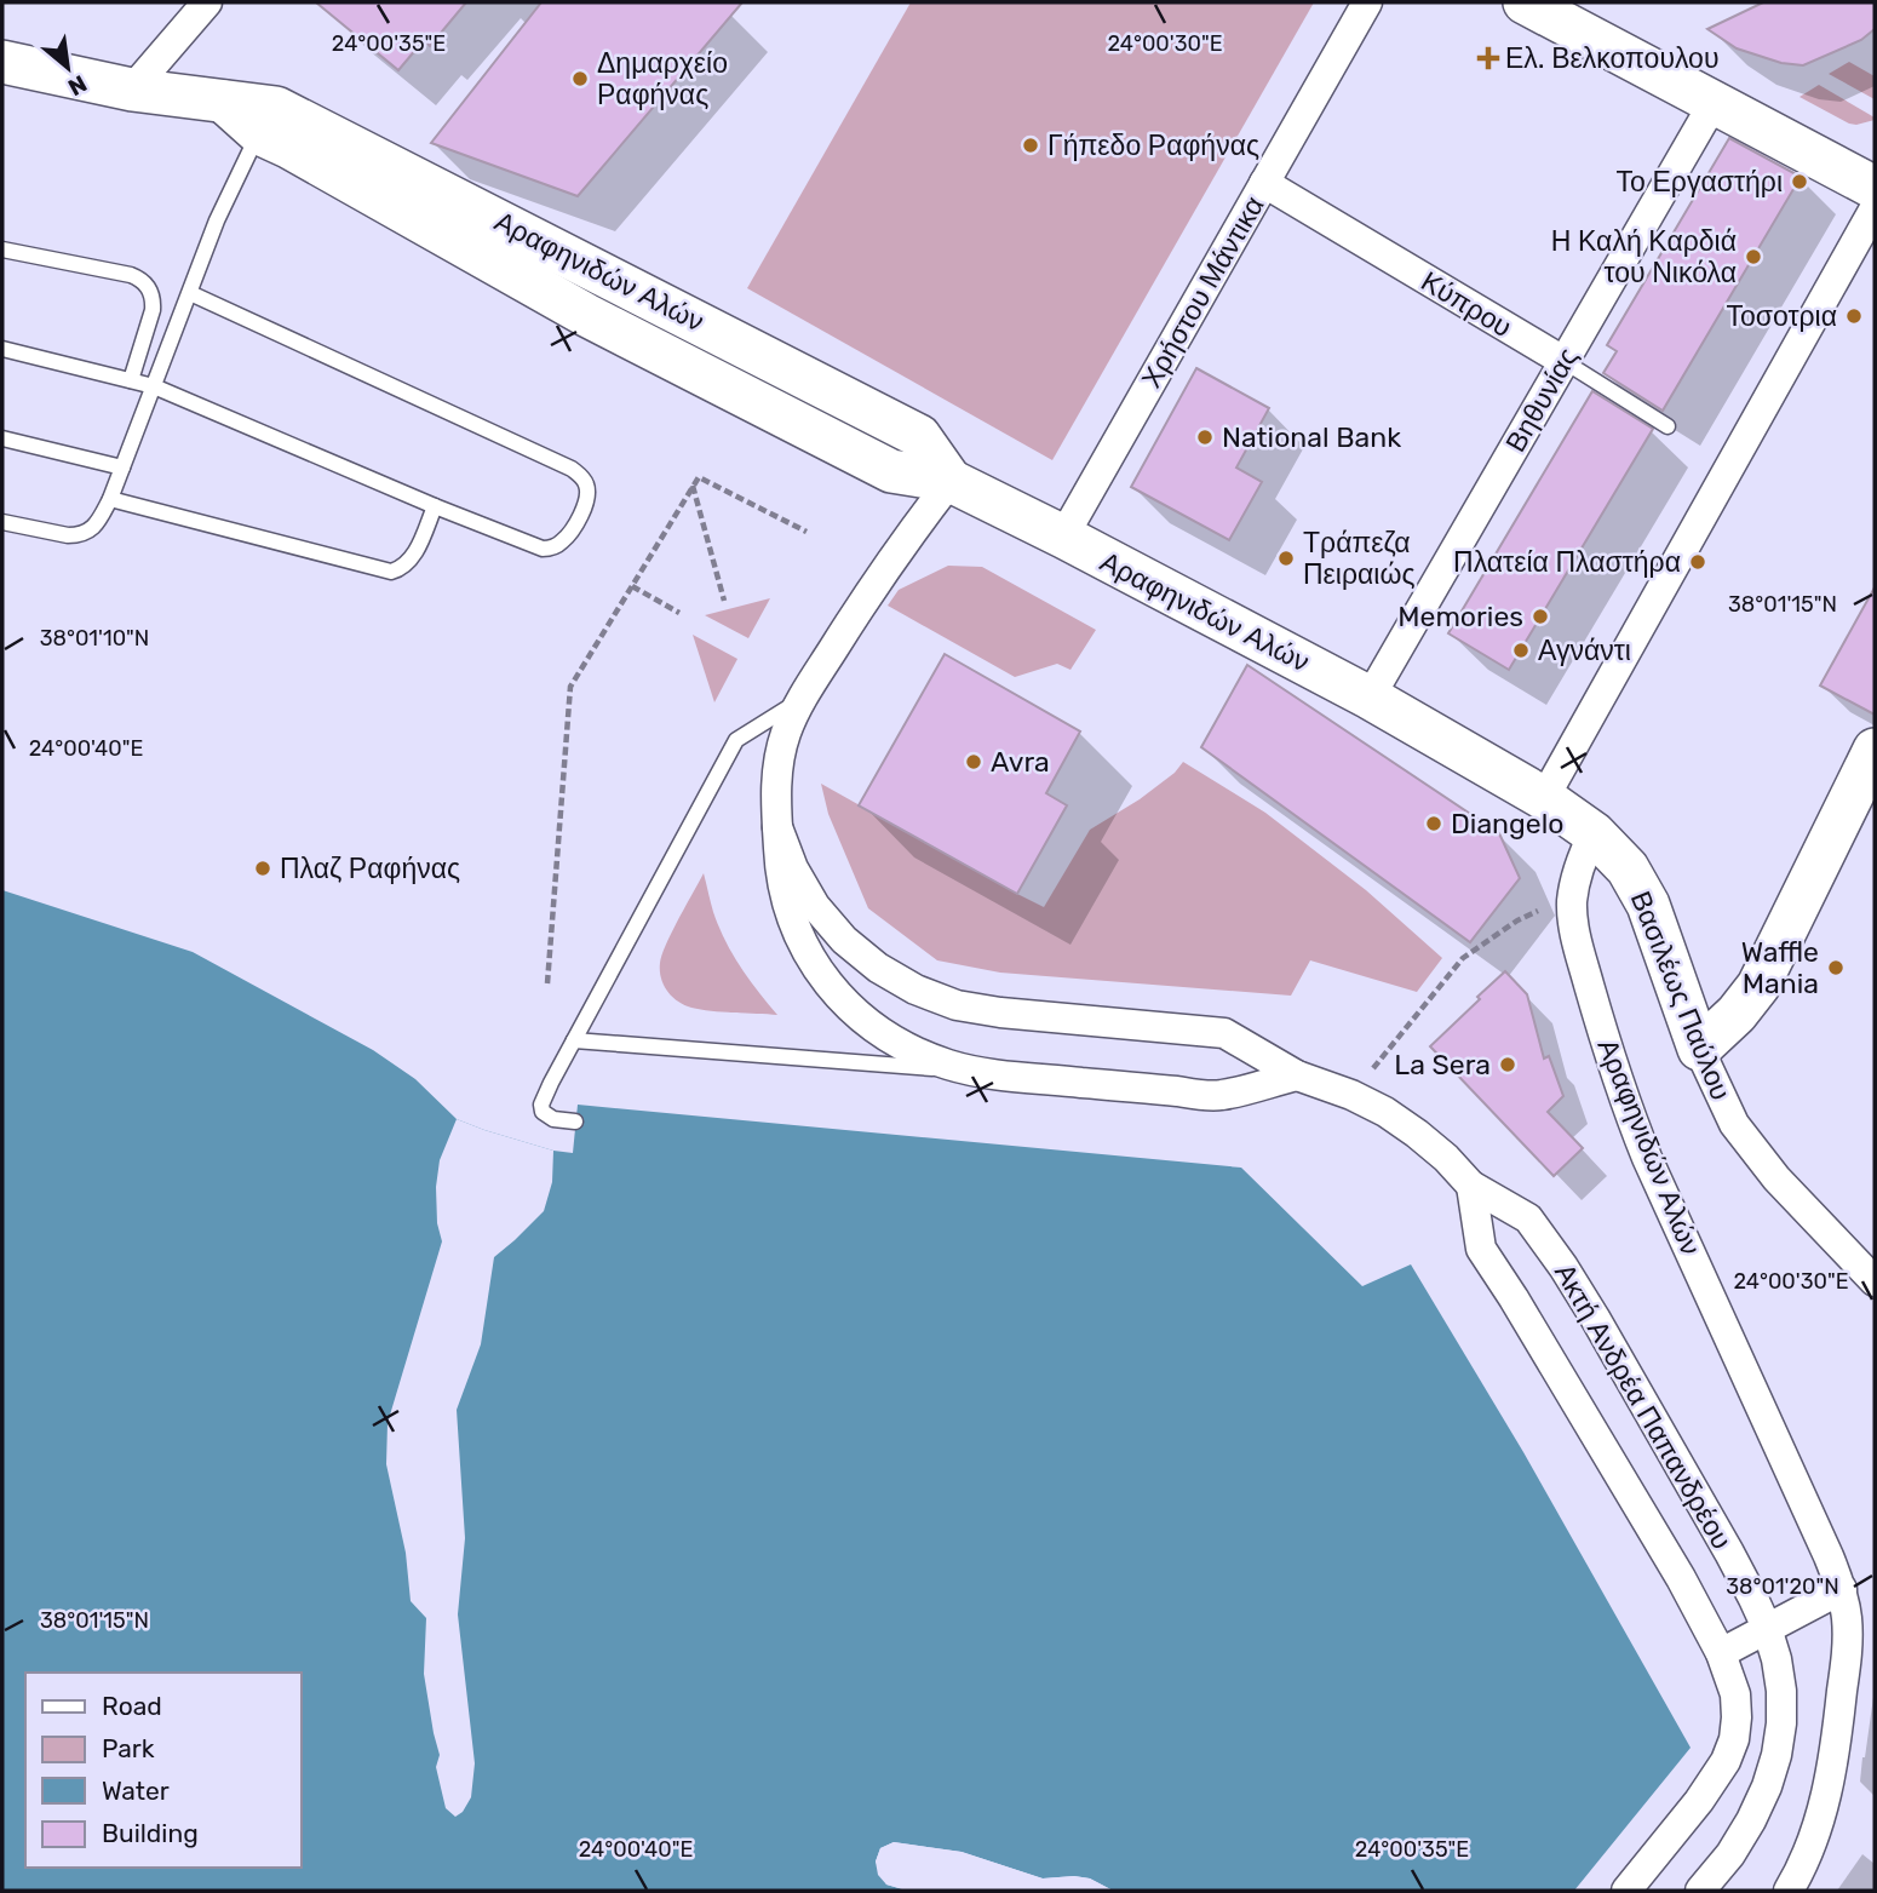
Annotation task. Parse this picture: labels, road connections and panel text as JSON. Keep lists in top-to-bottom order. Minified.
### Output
{"streets":{"street":["Αραφηνιδών Αλών","Χρήστου Μάντικα","Κύπρου","Βηθυνίας","Βασιλέως Παύλου","Ακτή Ανδρέα Παπανδρέου"]},"crossings":[["Αραφηνιδών Αλών","Χρήστου Μάντικα"],["Αραφηνιδών Αλών","Βηθυνίας"],["Αραφηνιδών Αλών","Βασιλέως Παύλου"],["Αραφηνιδών Αλών","Ακτή Ανδρέα Παπανδρέου"],["Χρήστου Μάντικα","Κύπρου"],["Κύπρου","Βηθυνίας"]],"places":{"health":["Ελ. Βελκοπουλου"],"other":["Δημαρχείο Ραφήνας","Γήπεδο Ραφήνας","Το Εργαστήρι","Η Καλή Καρδιά του Νικόλα","Τοσοτρια","National Bank","Τράπεζα Πειραιώς","Πλατεία Πλαστήρα","Memories","Αγνάντι","Avra","Diangelo","Πλαζ Ραφήνας","Waffle Mania","La Sera"]},"legend":["Road","Park","Water","Building"],"north":"bottom right","coordinates":["24°00'35\"E","24°00'30\"E","38°01'15\"N","38°01'10\"N","24°00'40\"E","38°01'20\"N"]}
